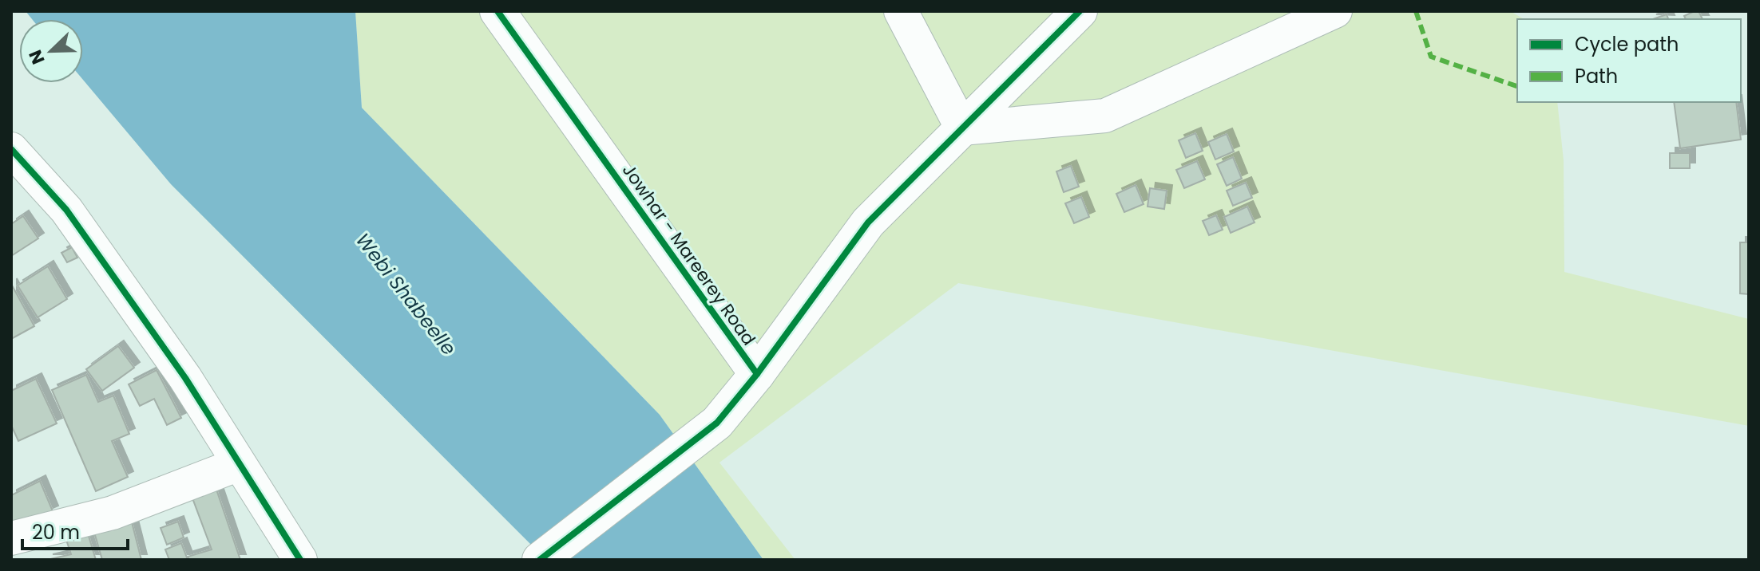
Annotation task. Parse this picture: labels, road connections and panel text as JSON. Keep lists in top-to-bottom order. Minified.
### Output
{"streets":{"street":["Jowhar - Mareerey Road"]},"water":["Webi Shabeelle"],"legend":["Cycle path","Path"],"scale_bar":"20 m","north":"bottom left"}
